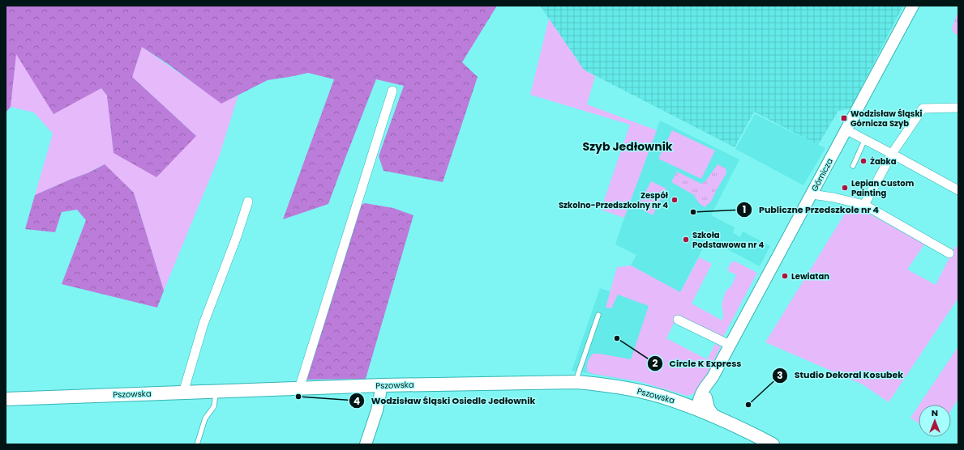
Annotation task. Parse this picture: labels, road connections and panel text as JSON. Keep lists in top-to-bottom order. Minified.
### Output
{"streets":{"main road":["Pszowska"],"street":["Górnicza"]},"crossings":[["Górnicza","Pszowska"]],"districts":["Szyb Jedłownik"],"places":{"transit":["Wodzisław Śląski Górnicza Szyb"],"other":["Żabka","Lepian Custom Painting","Zespół Szkolno-Przedszkolny nr 4","Publiczne Przedszkole nr 4","Szkoła Podstawowa nr 4","Lewiatan","Circle K Express","Wodzisław Śląski Osiedle Jedłownik","Studio Dekoral Kosubek"]},"north":"top"}
